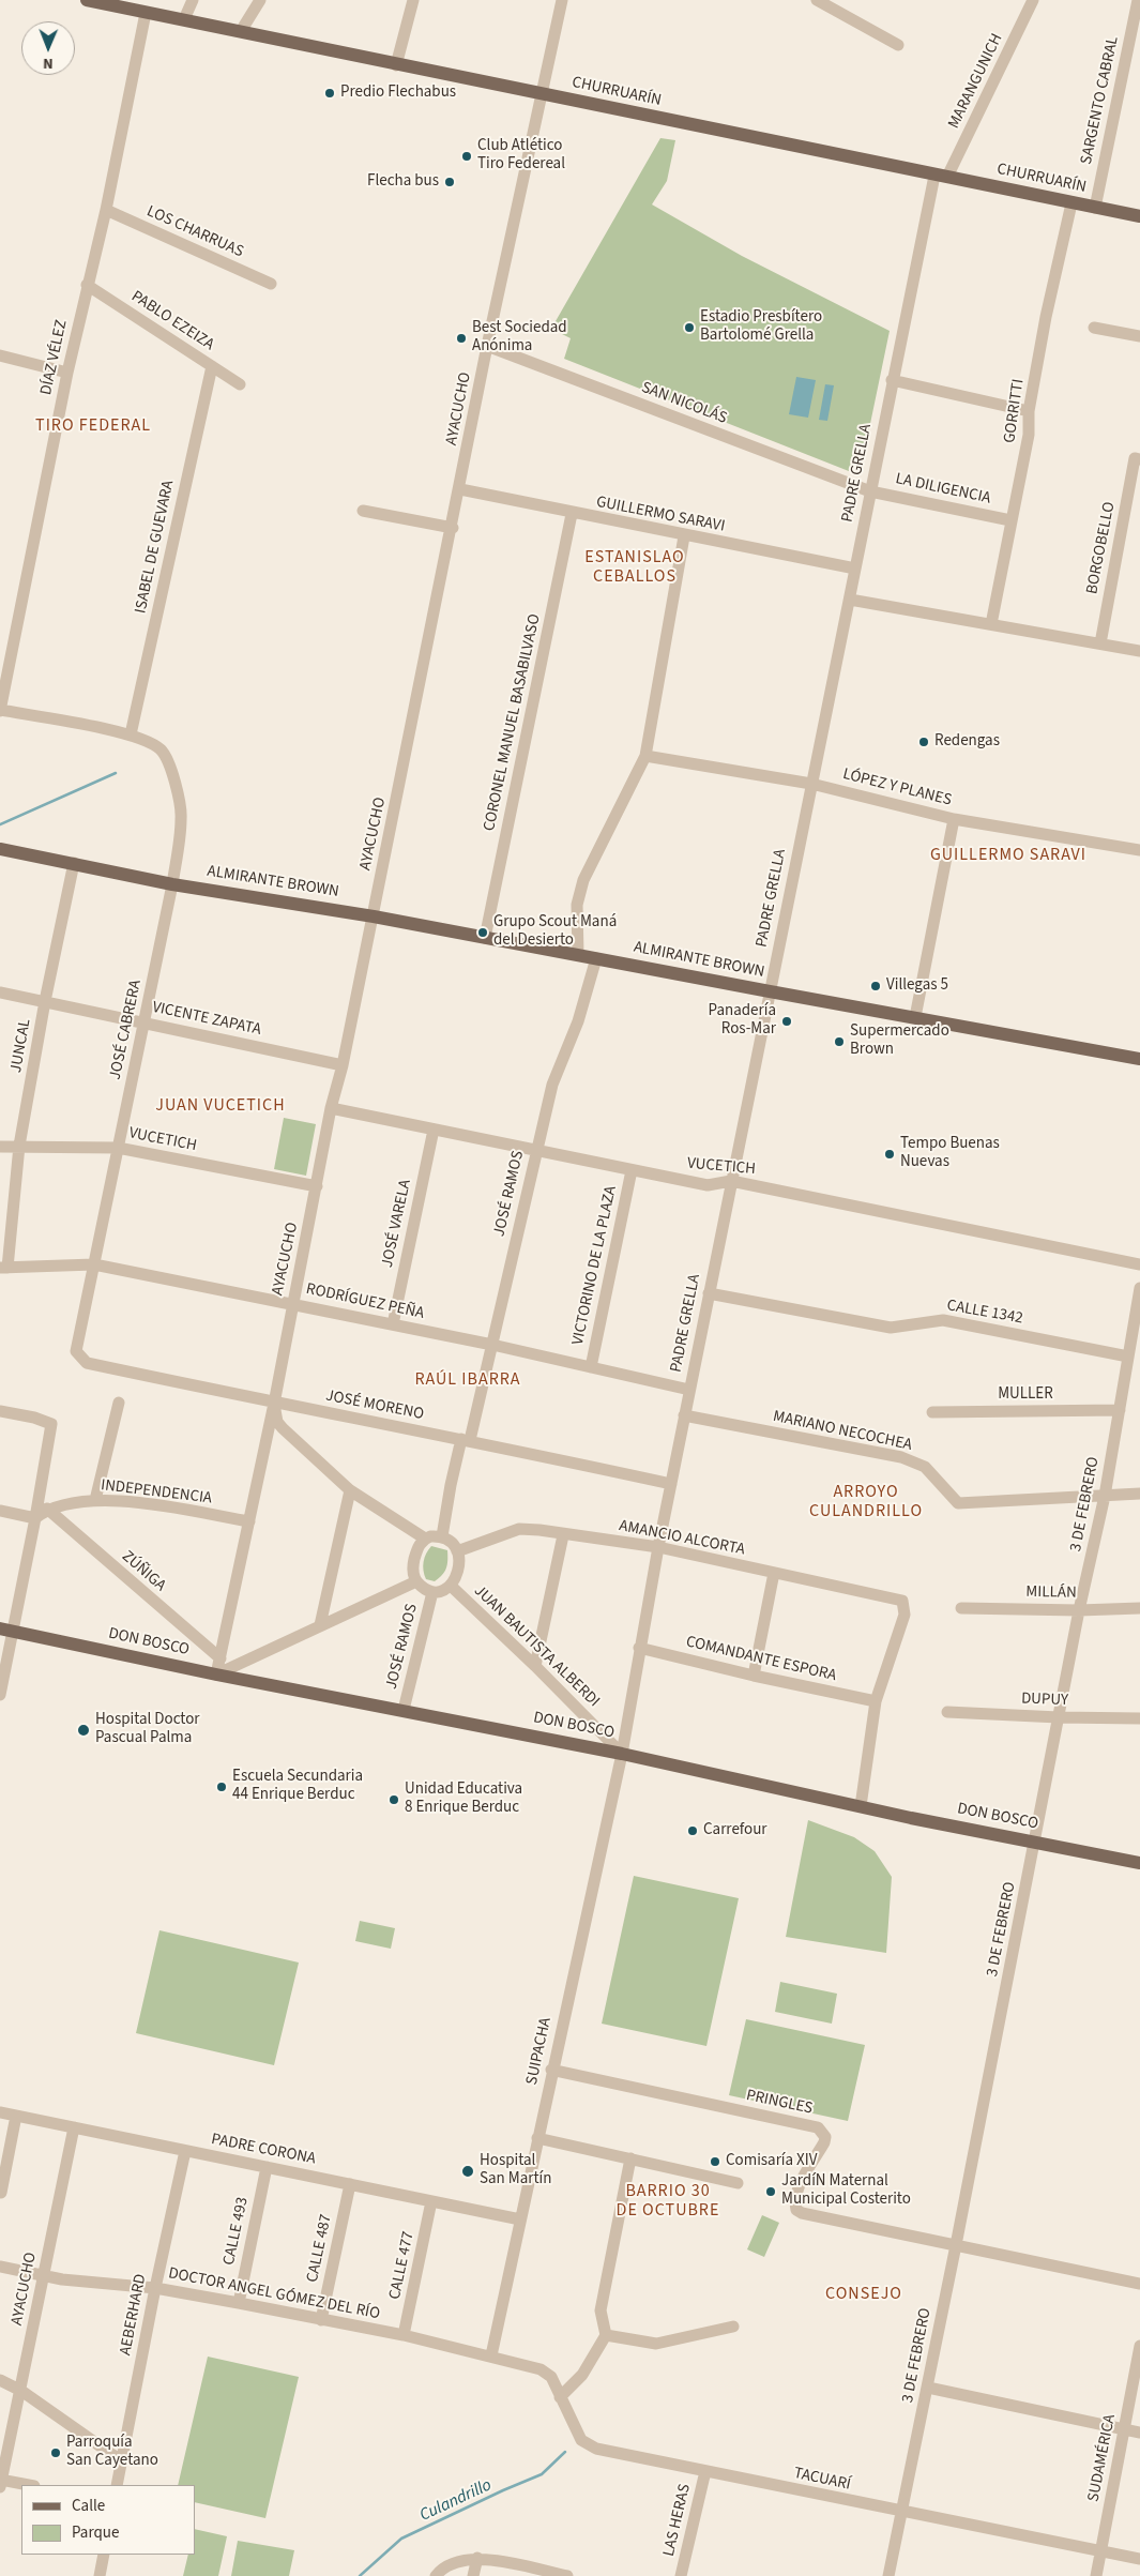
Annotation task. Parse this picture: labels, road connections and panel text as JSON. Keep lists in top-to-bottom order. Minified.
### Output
{"streets":{"main road":["CHURRUARÍN","ALMIRANTE BROWN","DON BOSCO"],"street":["MARANGUNICH","SARGENTO CABRAL","LOS CHARRUAS","PABLO EZEIZA","DÍAZ VÉLEZ","SAN NICOLÁS","AYACUCHO","GORRITTI","PADRE GRELLA","LA DILIGENCIA","GUILLERMO SARAVI","ISABEL DE GUEVARA","BORGOBELLO","CORONEL MANUEL BASABILVASO","LÓPEZ Y PLANES","VICENTE ZAPATA","JOSÉ CABRERA","JUNCAL","VUCETICH","JOSÉ RAMOS","JOSÉ VARELA","VICTORINO DE LA PLAZA","RODRÍGUEZ PEÑA","CALLE 1342","MULLER","JOSÉ MORENO","MARIANO NECOCHEA","INDEPENDENCIA","3 DE FEBRERO","AMANCIO ALCORTA","ZÚÑIGA","MILLÁN","JUAN BAUTISTA ALBERDI","COMANDANTE ESPORA","DUPUY","SUIPACHA","PRINGLES","PADRE CORONA","CALLE 493","CALLE 487","CALLE 477","DOCTOR ANGEL GÓMEZ DEL RÍO","AEBERHARD","SUDAMÉRICA","TACUARÍ","LAS HERAS"]},"crossings":[["MARANGUNICH","CHURRUARÍN"],["MARANGUNICH","PADRE GRELLA"],["CHURRUARÍN","SARGENTO CABRAL"],["CHURRUARÍN","DÍAZ VÉLEZ"],["CHURRUARÍN","AYACUCHO"],["CHURRUARÍN","GORRITTI"],["CHURRUARÍN","PADRE GRELLA"],["LOS CHARRUAS","DÍAZ VÉLEZ"],["PABLO EZEIZA","DÍAZ VÉLEZ"],["PABLO EZEIZA","ISABEL DE GUEVARA"],["DÍAZ VÉLEZ","JOSÉ CABRERA"],["SAN NICOLÁS","AYACUCHO"],["SAN NICOLÁS","PADRE GRELLA"],["SAN NICOLÁS","LA DILIGENCIA"],["AYACUCHO","GUILLERMO SARAVI"],["AYACUCHO","ALMIRANTE BROWN"],["AYACUCHO","VICENTE ZAPATA"],["AYACUCHO","VUCETICH"],["AYACUCHO","RODRÍGUEZ PEÑA"],["AYACUCHO","JOSÉ MORENO"],["AYACUCHO","INDEPENDENCIA"],["AYACUCHO","ZÚÑIGA"],["AYACUCHO","DON BOSCO"],["AYACUCHO","PADRE CORONA"],["AYACUCHO","DOCTOR ANGEL GÓMEZ DEL RÍO"],["GORRITTI","LA DILIGENCIA"],["PADRE GRELLA","LA DILIGENCIA"],["PADRE GRELLA","GUILLERMO SARAVI"],["PADRE GRELLA","LÓPEZ Y PLANES"],["PADRE GRELLA","ALMIRANTE BROWN"],["PADRE GRELLA","VUCETICH"],["PADRE GRELLA","RODRÍGUEZ PEÑA"],["PADRE GRELLA","CALLE 1342"],["PADRE GRELLA","JOSÉ MORENO"],["PADRE GRELLA","MARIANO NECOCHEA"],["PADRE GRELLA","AMANCIO ALCORTA"],["PADRE GRELLA","DON BOSCO"],["PADRE GRELLA","JUAN BAUTISTA ALBERDI"],["PADRE GRELLA","COMANDANTE ESPORA"],["PADRE GRELLA","SUIPACHA"],["GUILLERMO SARAVI","CORONEL MANUEL BASABILVASO"],["ISABEL DE GUEVARA","JOSÉ CABRERA"],["CORONEL MANUEL BASABILVASO","ALMIRANTE BROWN"],["ALMIRANTE BROWN","JOSÉ CABRERA"],["ALMIRANTE BROWN","JUNCAL"],["ALMIRANTE BROWN","JOSÉ RAMOS"],["VICENTE ZAPATA","JOSÉ CABRERA"],["VICENTE ZAPATA","JUNCAL"],["JOSÉ CABRERA","VUCETICH"],["JOSÉ CABRERA","RODRÍGUEZ PEÑA"],["JOSÉ CABRERA","JOSÉ MORENO"],["JUNCAL","VUCETICH"],["JUNCAL","RODRÍGUEZ PEÑA"],["VUCETICH","JOSÉ RAMOS"],["VUCETICH","JOSÉ VARELA"],["VUCETICH","VICTORINO DE LA PLAZA"],["JOSÉ RAMOS","RODRÍGUEZ PEÑA"],["JOSÉ RAMOS","JOSÉ MORENO"],["JOSÉ RAMOS","AMANCIO ALCORTA"],["JOSÉ RAMOS","DON BOSCO"],["JOSÉ RAMOS","JUAN BAUTISTA ALBERDI"],["JOSÉ VARELA","RODRÍGUEZ PEÑA"],["VICTORINO DE LA PLAZA","RODRÍGUEZ PEÑA"],["CALLE 1342","3 DE FEBRERO"],["MULLER","3 DE FEBRERO"],["MARIANO NECOCHEA","3 DE FEBRERO"],["INDEPENDENCIA","ZÚÑIGA"],["3 DE FEBRERO","MILLÁN"],["3 DE FEBRERO","DON BOSCO"],["3 DE FEBRERO","DUPUY"],["3 DE FEBRERO","PRINGLES"],["3 DE FEBRERO","TACUARÍ"],["AMANCIO ALCORTA","JUAN BAUTISTA ALBERDI"],["AMANCIO ALCORTA","COMANDANTE ESPORA"],["DON BOSCO","JUAN BAUTISTA ALBERDI"],["DON BOSCO","SUIPACHA"],["JUAN BAUTISTA ALBERDI","SUIPACHA"],["SUIPACHA","PRINGLES"],["SUIPACHA","PADRE CORONA"],["SUIPACHA","DOCTOR ANGEL GÓMEZ DEL RÍO"],["PADRE CORONA","CALLE 493"],["PADRE CORONA","CALLE 487"],["PADRE CORONA","CALLE 477"],["PADRE CORONA","AEBERHARD"],["CALLE 493","DOCTOR ANGEL GÓMEZ DEL RÍO"],["CALLE 487","DOCTOR ANGEL GÓMEZ DEL RÍO"],["CALLE 477","DOCTOR ANGEL GÓMEZ DEL RÍO"],["DOCTOR ANGEL GÓMEZ DEL RÍO","AEBERHARD"],["DOCTOR ANGEL GÓMEZ DEL RÍO","TACUARÍ"],["SUDAMÉRICA","TACUARÍ"],["TACUARÍ","LAS HERAS"]],"districts":["TIRO FEDERAL","ESTANISLAO CEBALLOS","GUILLERMO SARAVI","JUAN VUCETICH","RAÚL IBARRA","ARROYO CULANDRILLO","BARRIO 30 DE OCTUBRE","CONSEJO"],"water":["Culandrillo"],"places":["Predio Flechabus","Club Atlético Tiro Federeal","Flecha bus","Estadio Presbítero Bartolomé Grella","Best Sociedad Anónima","Redengas","Grupo Scout Maná del Desierto","Villegas 5","Panadería Ros-Mar","Supermercado Brown","Tempo Buenas Nuevas","Hospital Doctor Pascual Palma","Escuela Secundaria 44 Enrique Berduc","Unidad Educativa 8 Enrique Berduc","Carrefour","Comisaría XIV","Hospital San Martín","JardíN Maternal Municipal Costerito","Parroquía San Cayetano"],"legend":["Calle","Parque"],"north":"bottom"}
